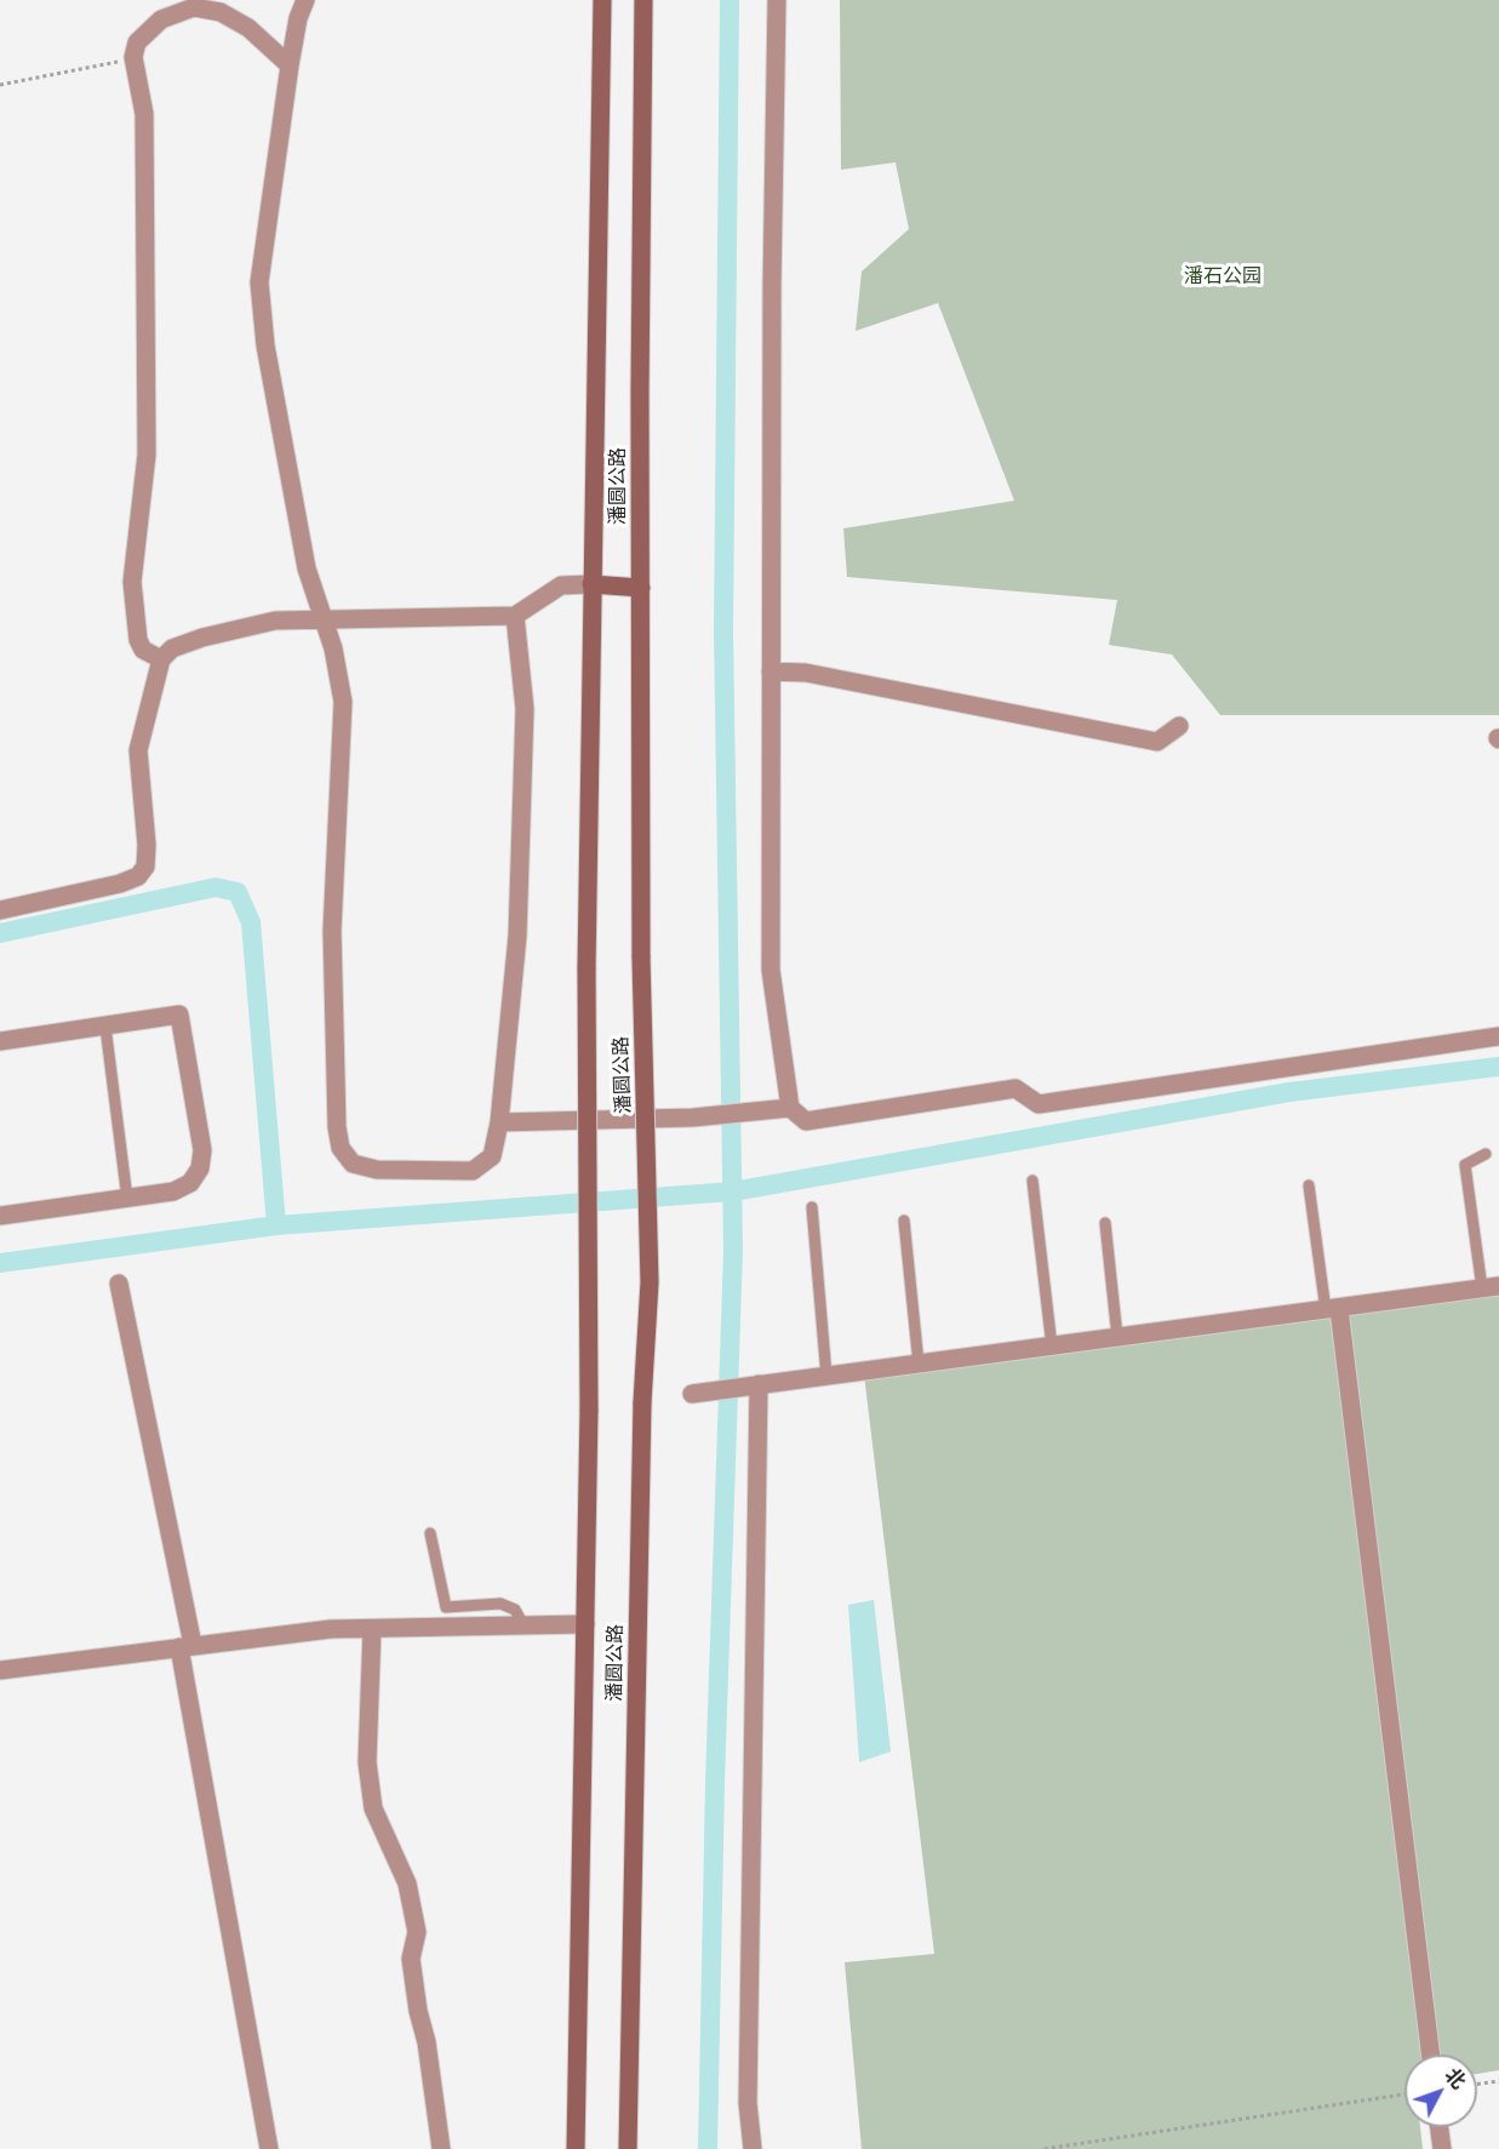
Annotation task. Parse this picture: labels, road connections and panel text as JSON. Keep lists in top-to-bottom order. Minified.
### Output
{"streets":{"main road":["潘圆公路"]},"parks":["潘石公园"],"north":"top right"}
